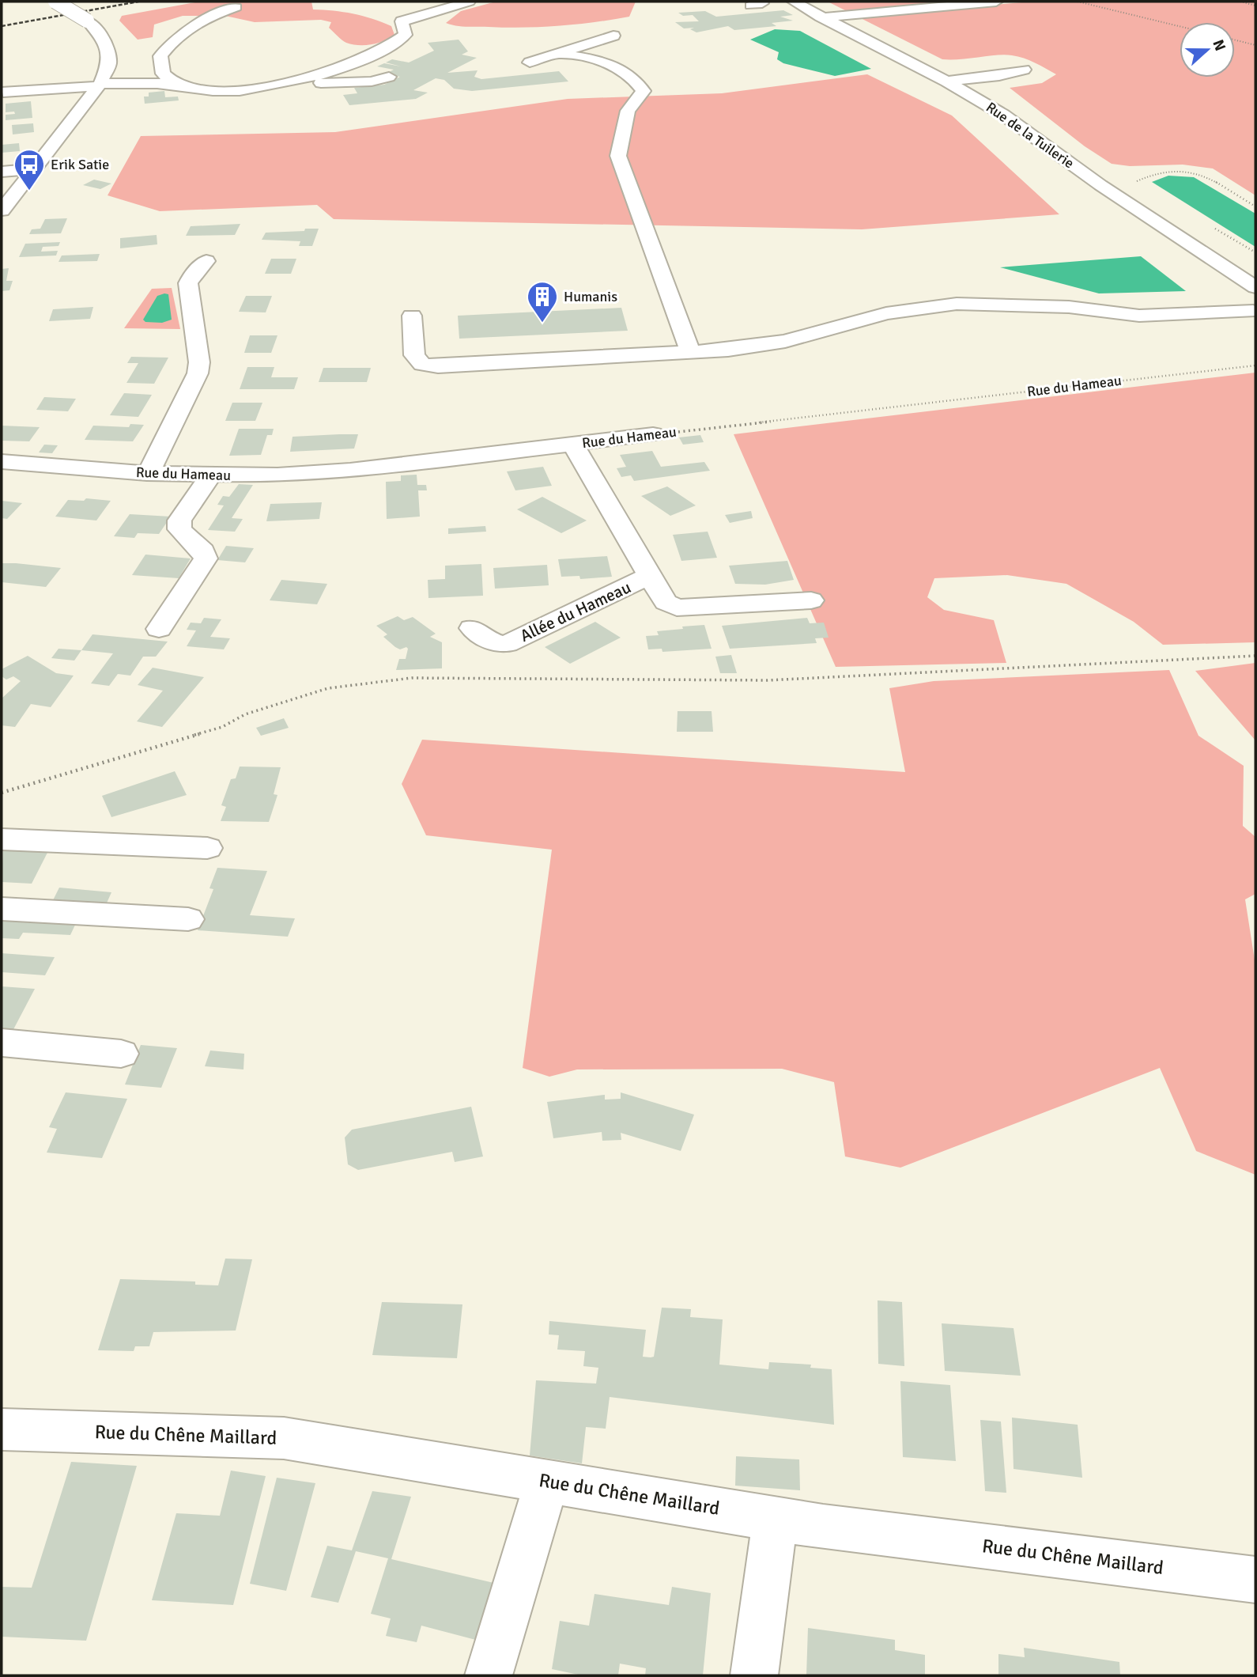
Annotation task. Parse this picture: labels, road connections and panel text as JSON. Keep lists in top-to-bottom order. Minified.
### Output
{"streets":{"street":["Rue de la Tuilerie","Rue du Hameau","Allée du Hameau","Rue du Chêne Maillard"]},"crossings":[["Rue du Hameau","Allée du Hameau"]],"places":{"bus stop":["Erik Satie"],"building":["Humanis"]},"north":"right"}
